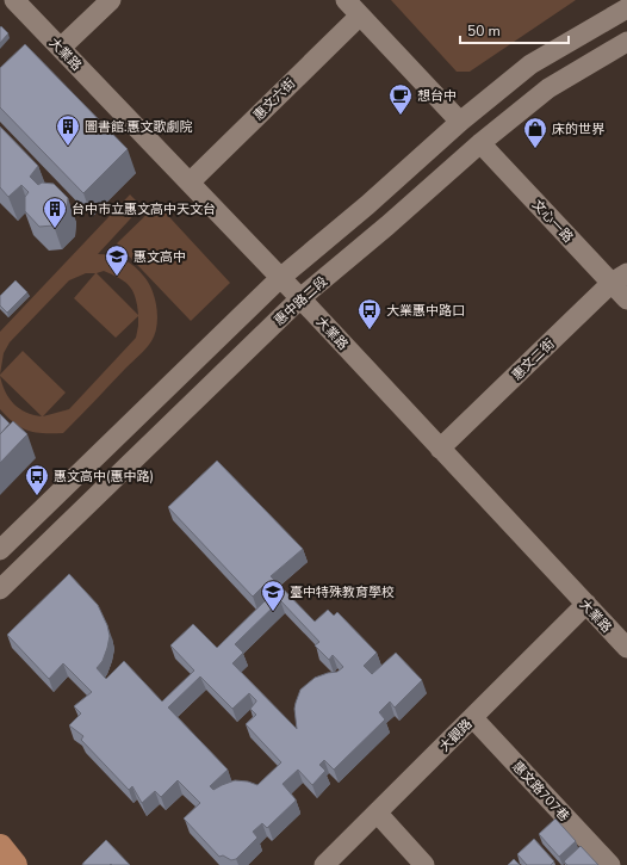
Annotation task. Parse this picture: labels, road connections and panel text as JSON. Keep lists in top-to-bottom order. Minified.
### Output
{"streets":{"street":["大業路","惠文六街","文心一路","惠中路二段","惠文二街","大觀路","惠文路707巷"]},"crossings":[["大業路","惠文六街"],["大業路","惠中路二段"],["大業路","惠文二街"],["大業路","大觀路"],["文心一路","惠中路二段"],["文心一路","惠文二街"],["大觀路","惠文路707巷"]],"places":{"cafe":["想台中"],"building":["圖書館.惠文歌劇院","台中市立惠文高中天文台"],"shop":["床的世界"],"school or university":["惠文高中","臺中特殊教育學校"],"bus stop":["大業惠中路口","惠文高中(惠中路)"]},"scale_bar":"50 m"}
